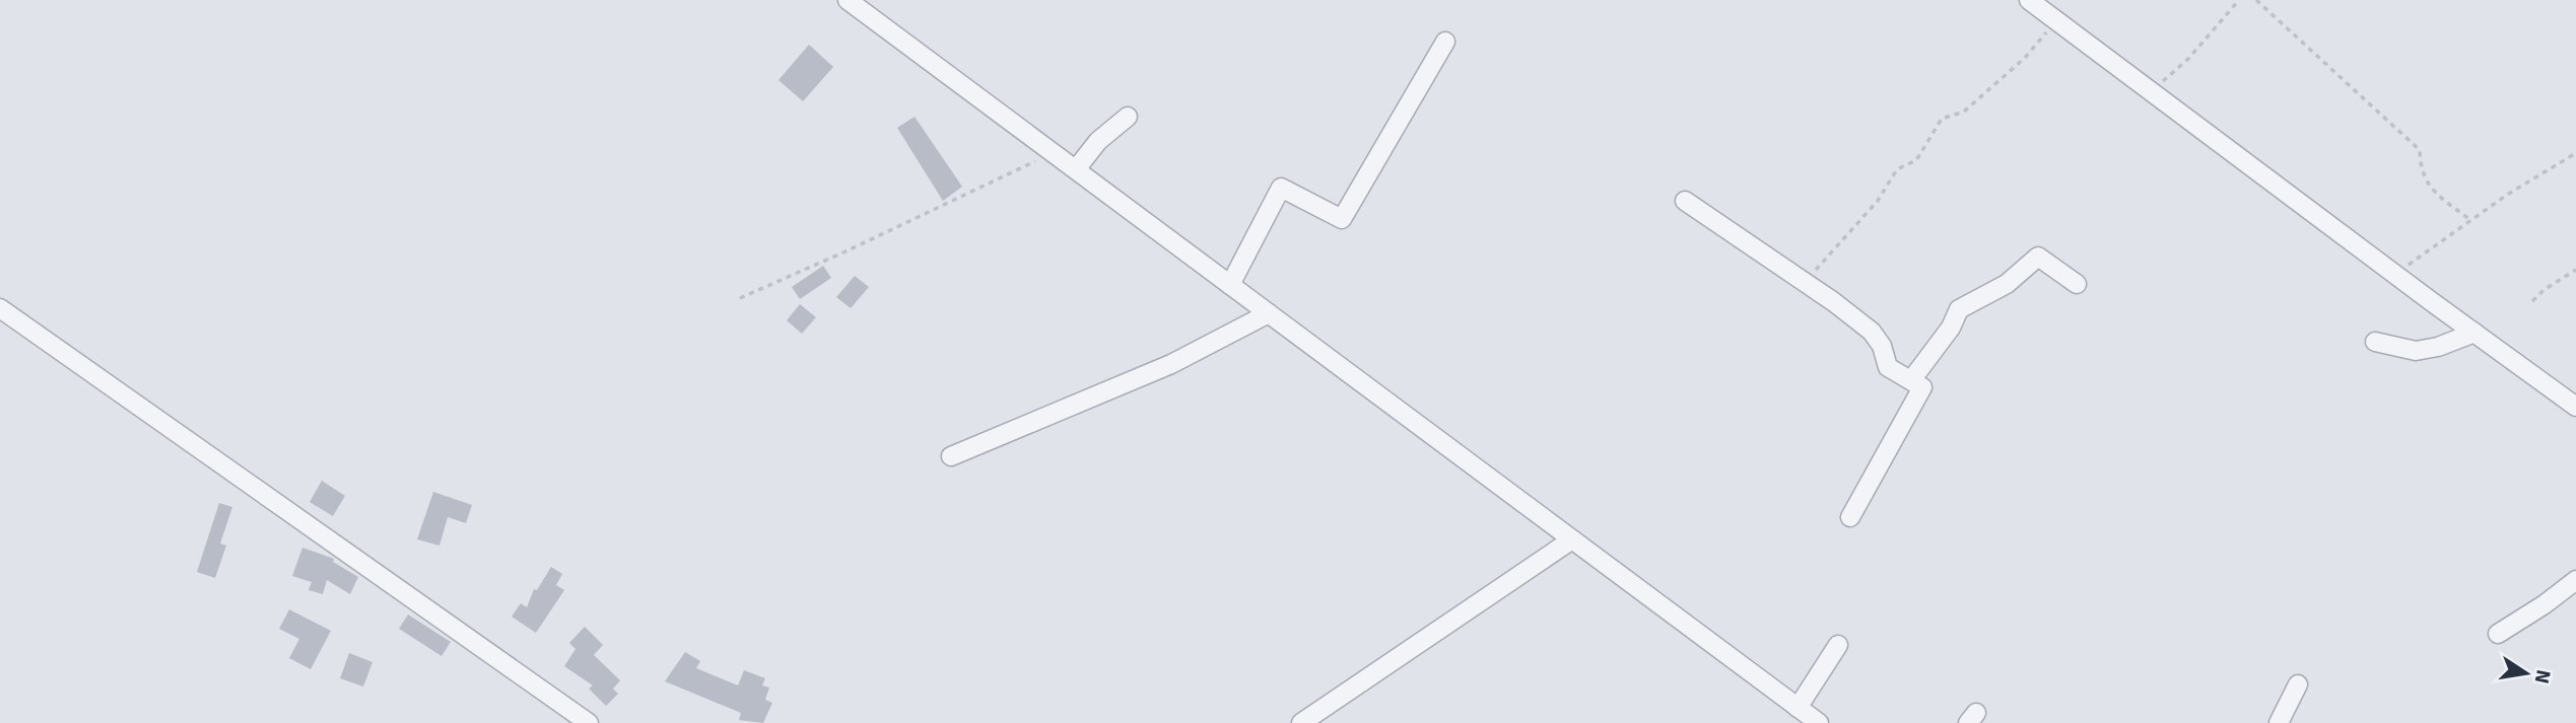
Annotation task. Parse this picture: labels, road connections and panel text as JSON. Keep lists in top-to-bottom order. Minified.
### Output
{"north":"right"}
